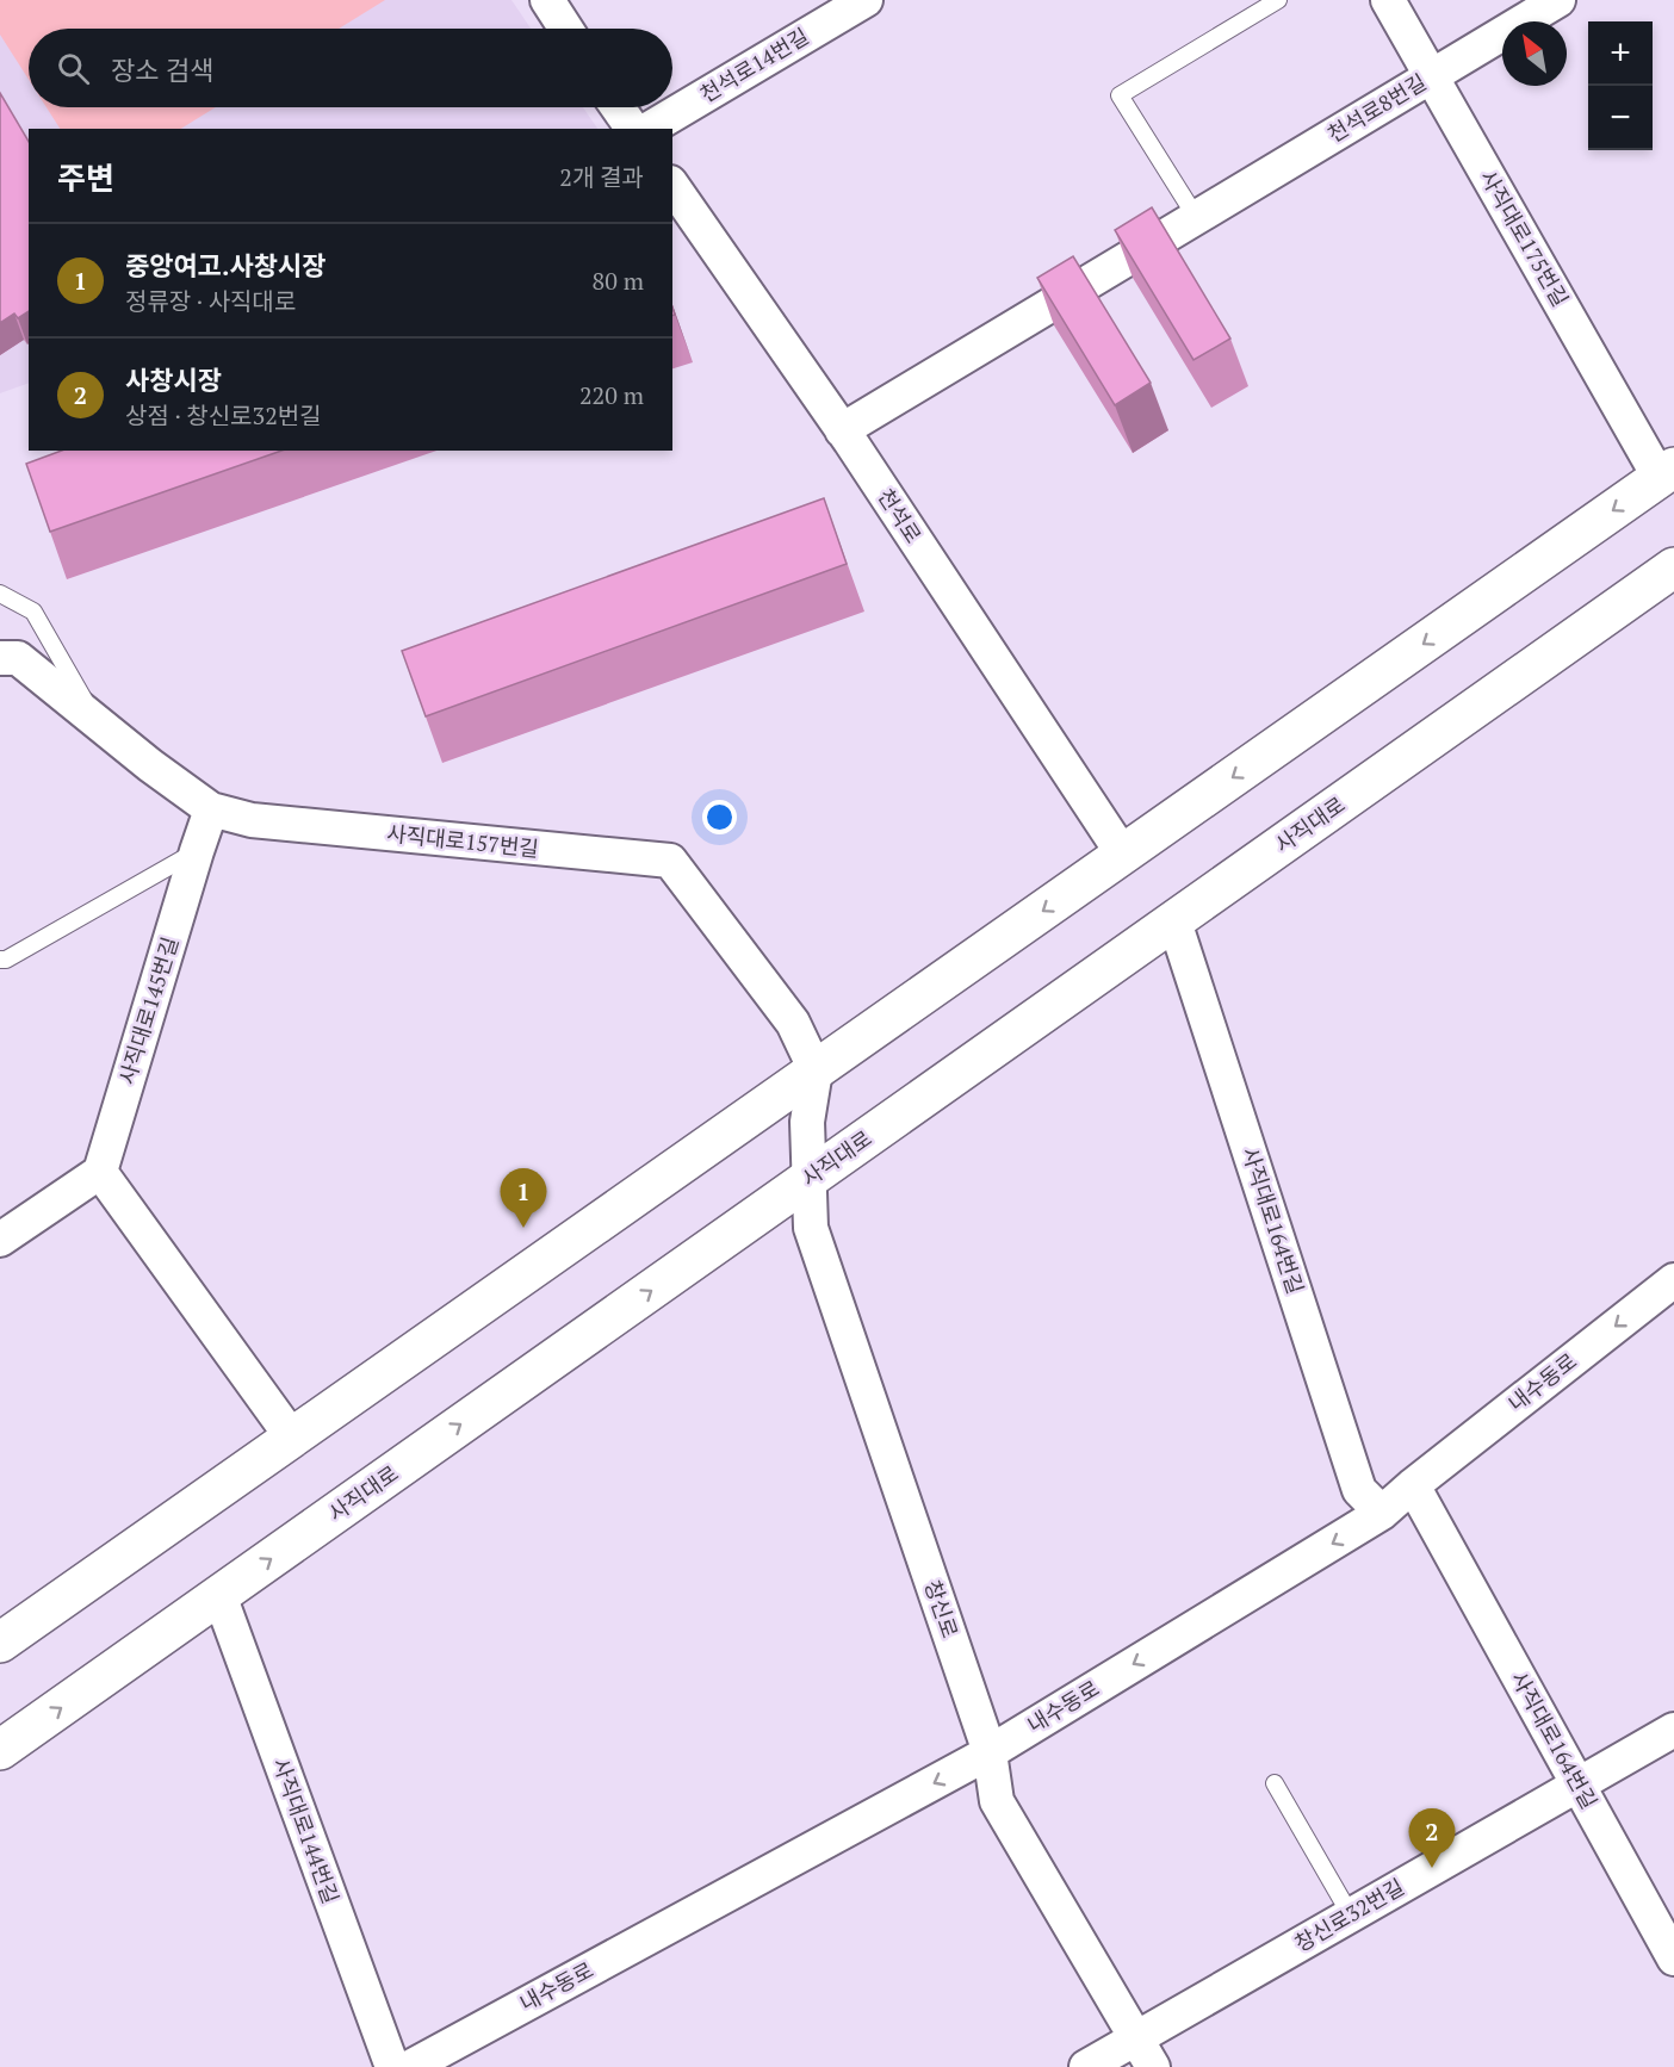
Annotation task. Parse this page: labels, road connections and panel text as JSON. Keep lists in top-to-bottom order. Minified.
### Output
{"streets":{"main road":["사직대로"],"street":["천석로14번길","천석로8번길","사직대로175번길","천석로","사직대로157번길","사직대로145번길","사직대로164번길","내수동로","창신로","사직대로144번길","창신로32번길"]},"crossings":[["천석로8번길","사직대로175번길"],["천석로8번길","천석로"],["사직대로","사직대로164번길"],["사직대로","창신로"],["사직대로","사직대로144번길"],["사직대로157번길","사직대로145번길"],["사직대로157번길","창신로"],["사직대로164번길","내수동로"],["사직대로164번길","창신로32번길"],["내수동로","창신로"],["창신로","창신로32번길"]],"one_way":["내수동로"],"north":"top left","page":{"map_buttons":["+","−"],"search":"장소 검색","heading":["주변","2개 결과"],"list":[{"mark":"1","name":"중앙여고.사창시장","note":"정류장 · 사직대로","value":"80 m"},{"mark":"2","name":"사창시장","note":"상점 · 창신로32번길","value":"220 m"}],"pins":["1","2"]}}
